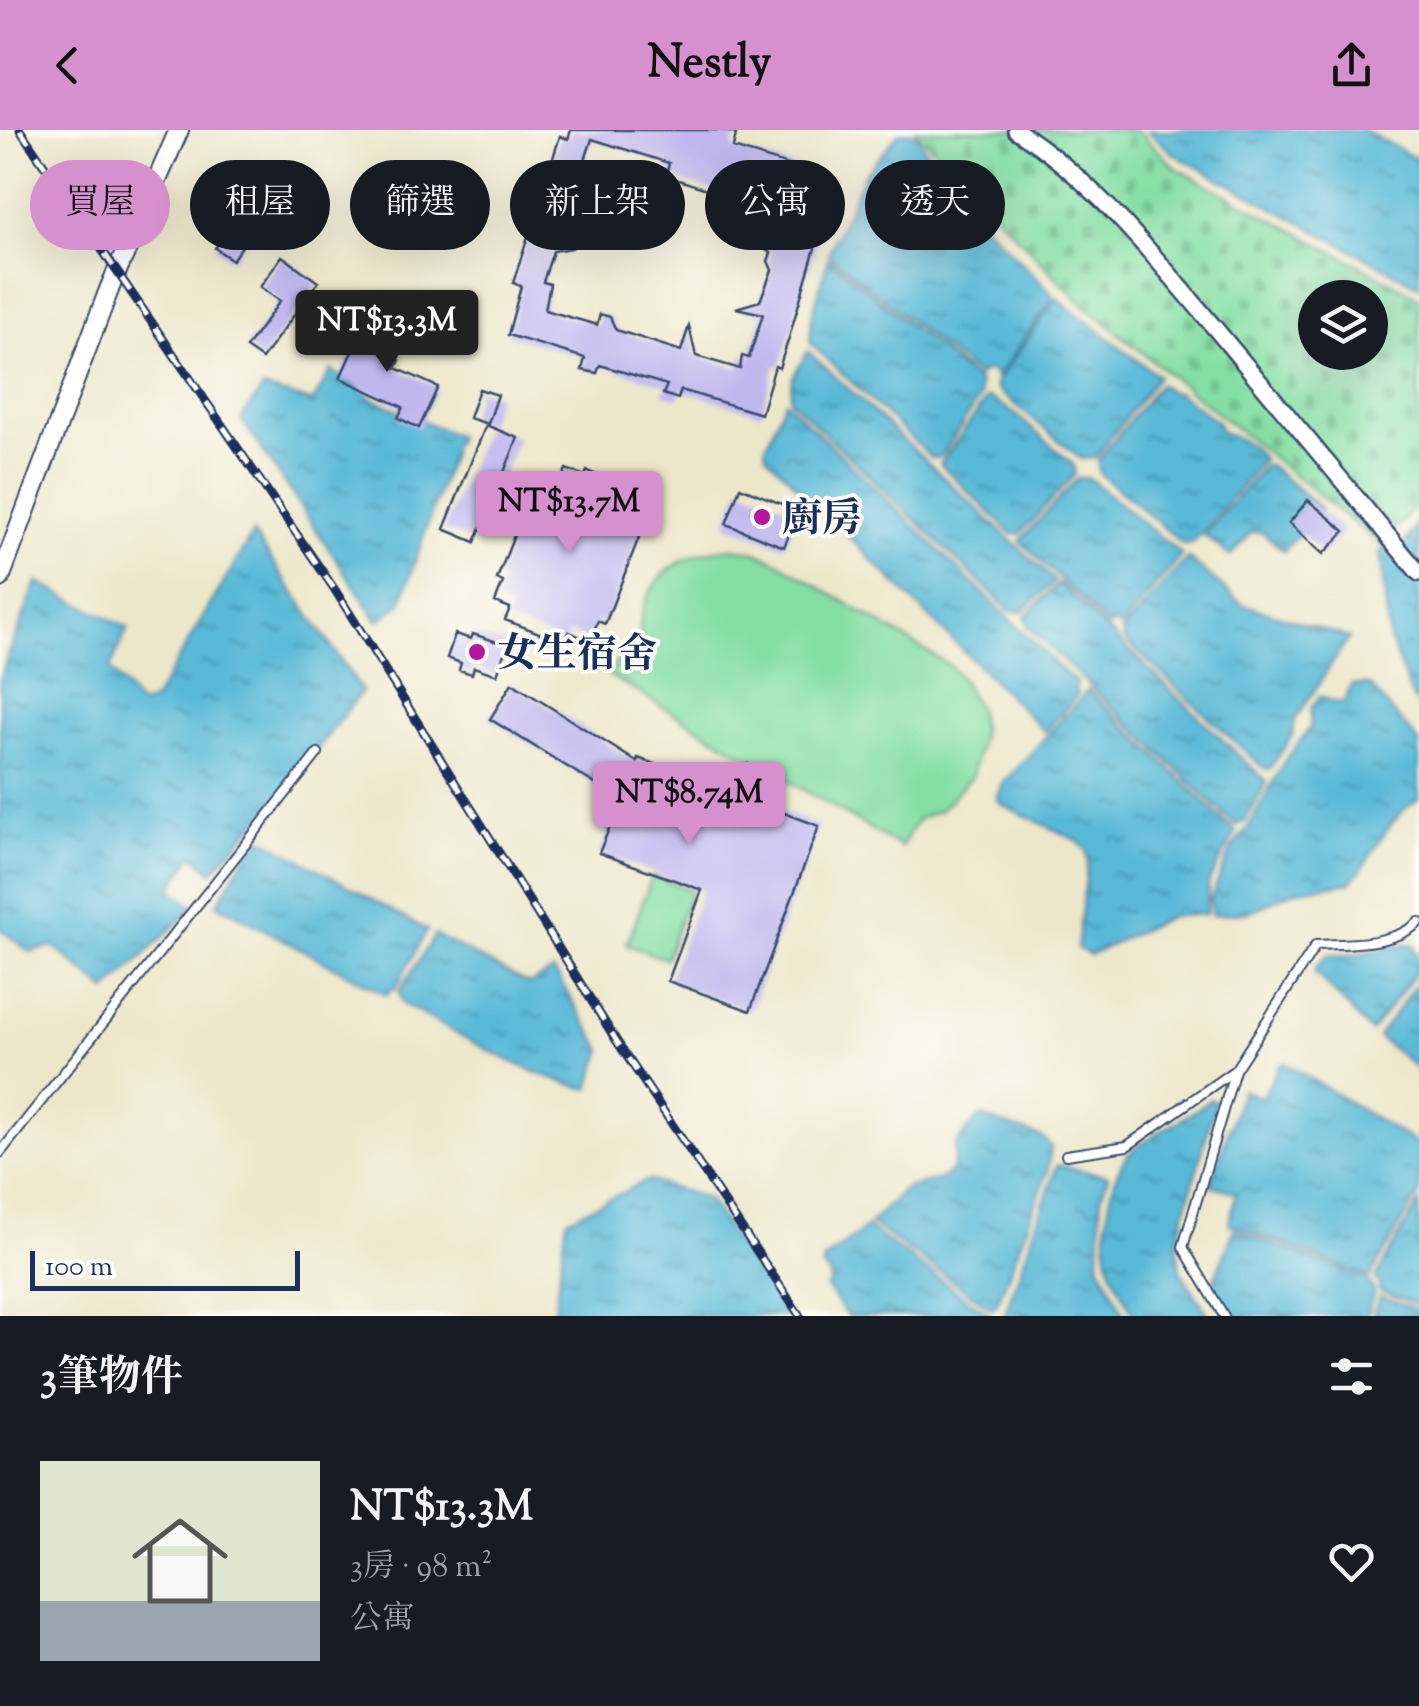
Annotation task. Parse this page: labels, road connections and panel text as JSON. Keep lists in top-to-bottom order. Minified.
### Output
{"places":["廚房","女生宿舍"],"scale_bar":"100 m","page":{"header":"Nestly","chip":["買屋","租屋","篩選","新上架","公寓","透天"],"price":["NT$13.3M","NT$13.7M","NT$8.74M"],"scale":"100 m","heading":"3筆物件","list":[{"name":"NT$13.3M","note":"3房 · 98 m² · 公寓"}]}}
